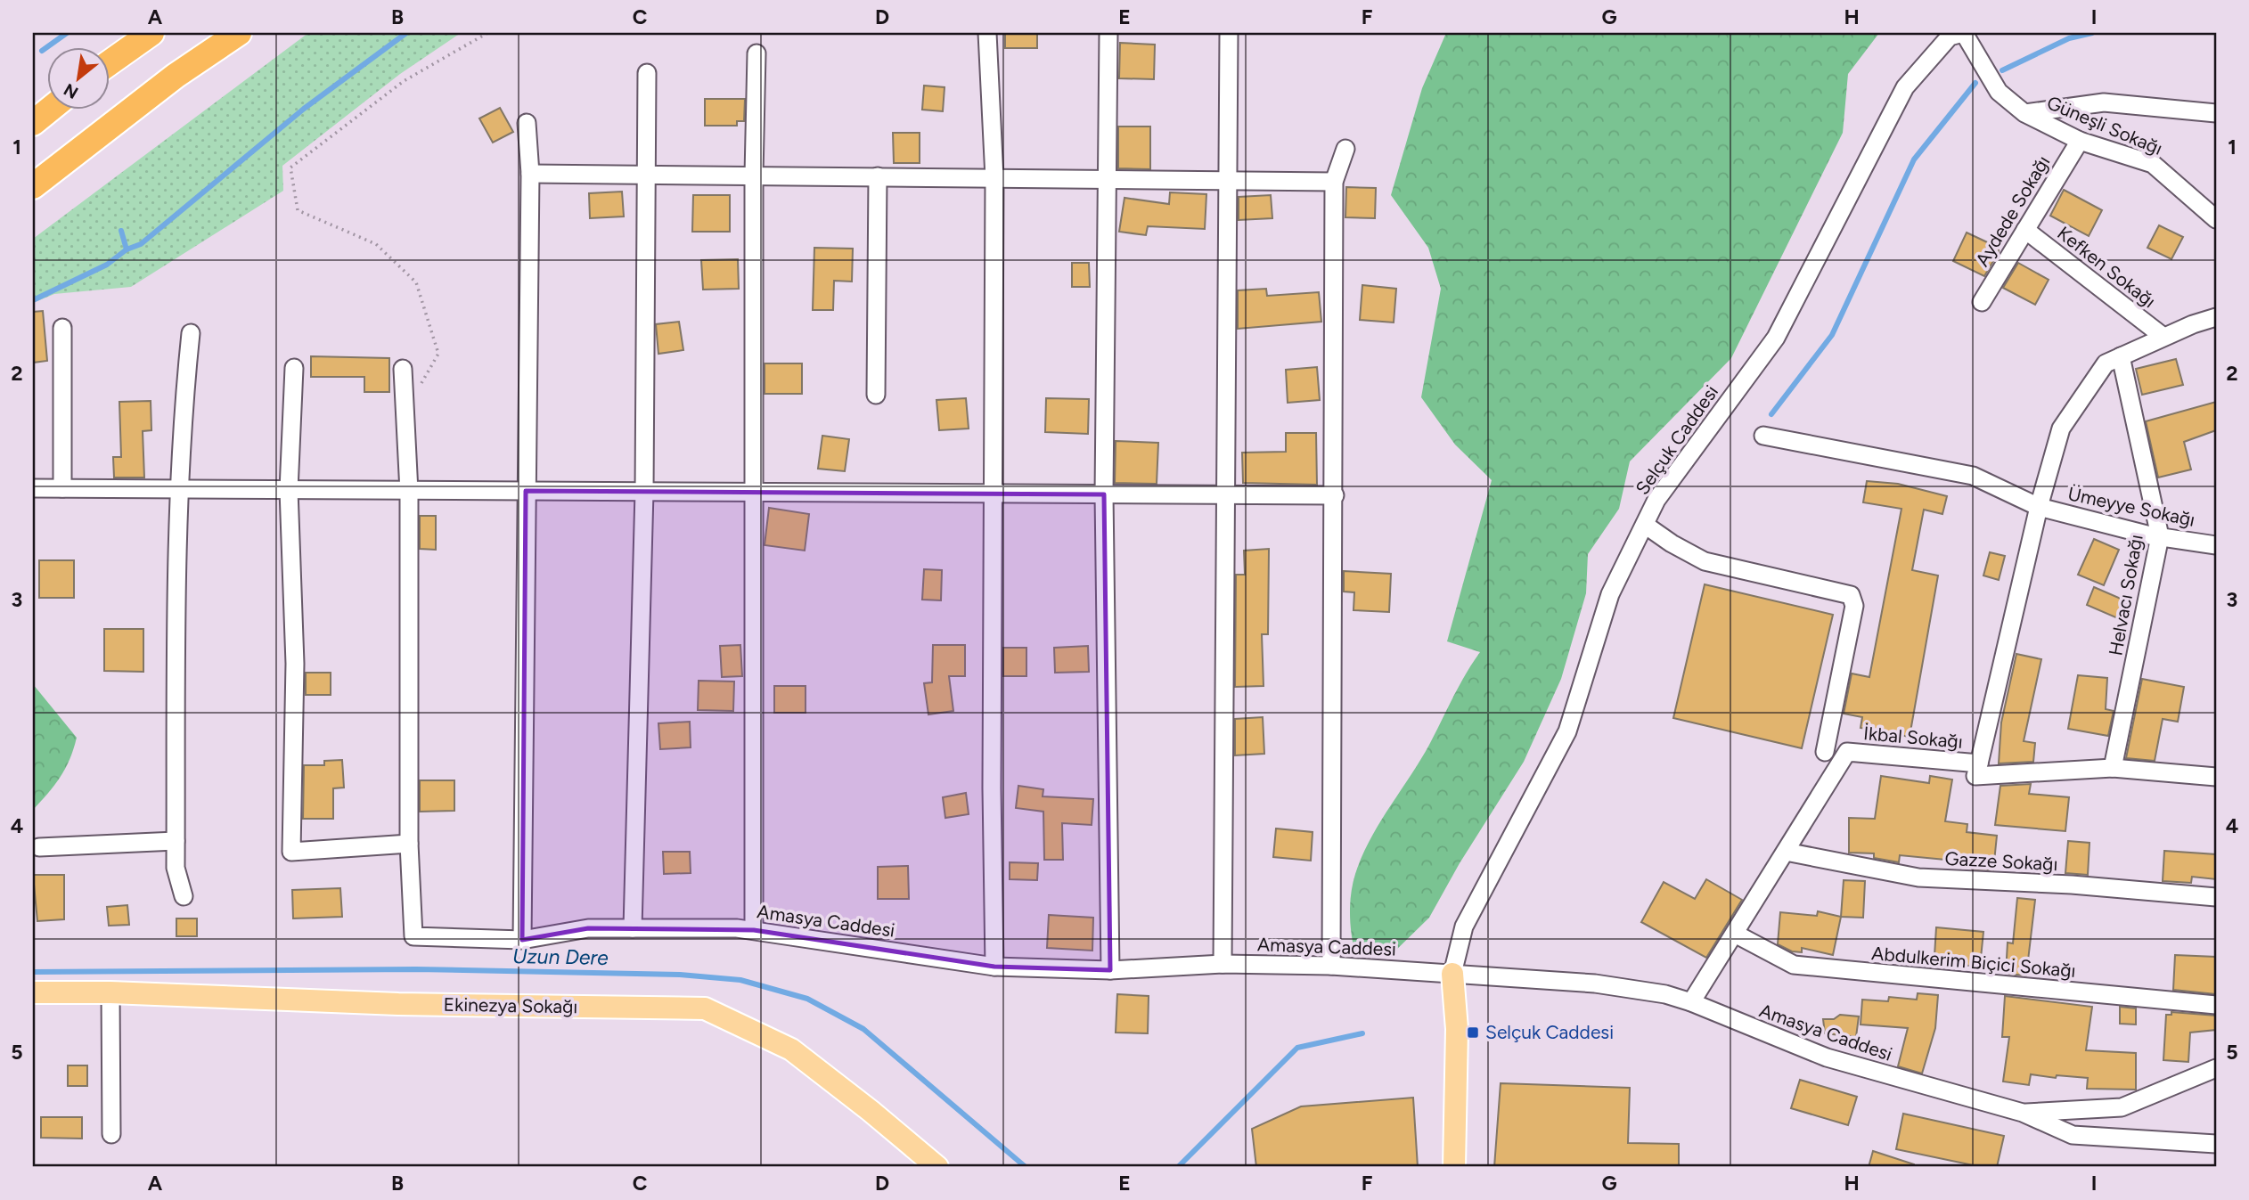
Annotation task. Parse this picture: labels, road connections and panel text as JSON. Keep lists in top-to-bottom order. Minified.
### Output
{"streets":{"main road":["Ekinezya Sokağı"],"street":["Güneşli Sokağı","Aydede Sokağı","Kefken Sokağı","Selçuk Caddesi","Ümeyye Sokağı","Helvacı Sokağı","İkbal Sokağı","Gazze Sokağı","Amasya Caddesi","Abdulkerim Biçici Sokağı"]},"crossings":[["Güneşli Sokağı","Aydede Sokağı"],["Güneşli Sokağı","Selçuk Caddesi"],["Aydede Sokağı","Kefken Sokağı"],["Selçuk Caddesi","Amasya Caddesi"],["Ümeyye Sokağı","Helvacı Sokağı"],["Helvacı Sokağı","İkbal Sokağı"],["İkbal Sokağı","Gazze Sokağı"],["İkbal Sokağı","Amasya Caddesi"],["İkbal Sokağı","Abdulkerim Biçici Sokağı"]],"water":["Uzun Dere"],"places":{"transit":["Selçuk Caddesi"]},"north":"bottom left","grid":{"columns":["A","B","C","D","E","F","G","H","I"],"rows":["1","2","3","4","5"]}}
